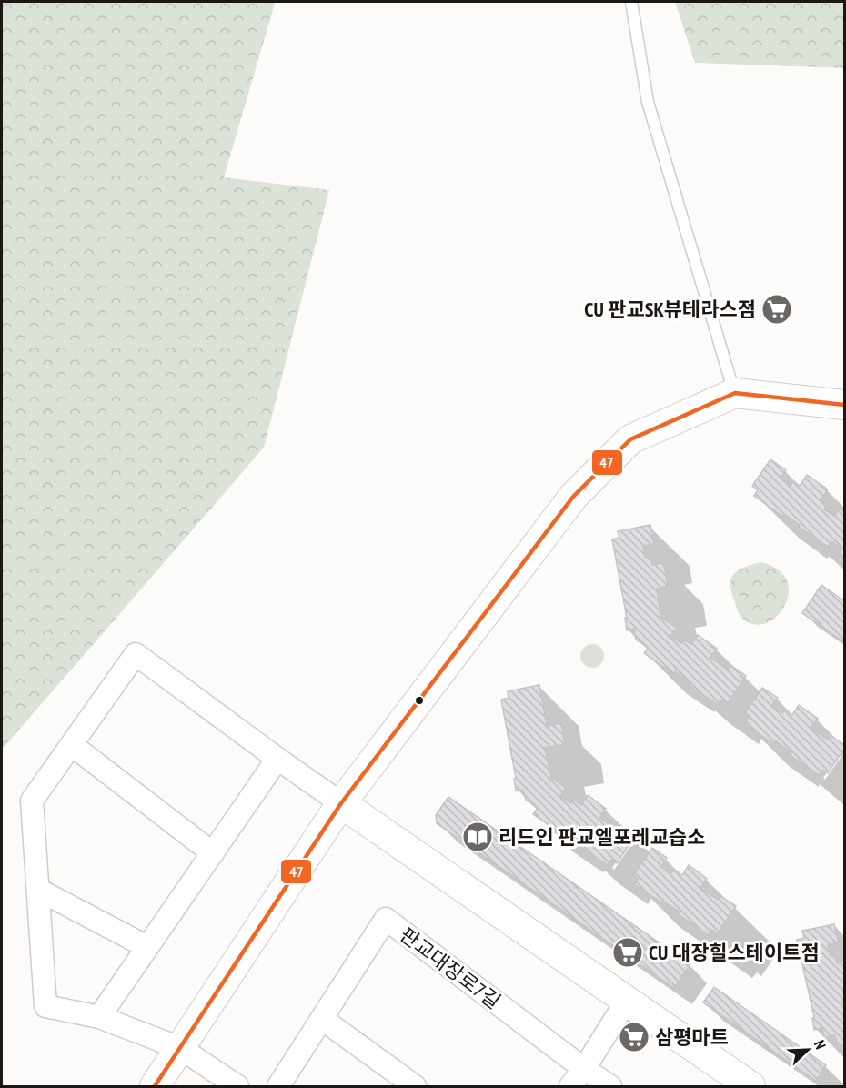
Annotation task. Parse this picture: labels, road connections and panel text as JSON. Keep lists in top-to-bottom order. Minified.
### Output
{"streets":{"street":["판교대장로7길"]},"places":{"supermarket":["CU 판교SK뷰테라스점","CU 대장힐스테이트점","삼평마트"],"library":["리드인 판교엘포레교습소"]},"lines":["transit line 47"],"north":"top right"}
